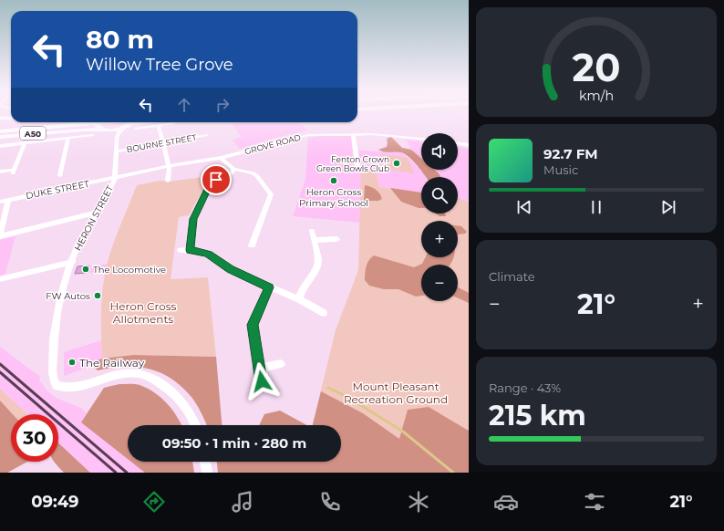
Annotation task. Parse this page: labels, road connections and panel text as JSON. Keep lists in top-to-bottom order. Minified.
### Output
{"streets":{"highway":["A50"],"street":["BOURNE STREET","GROVE ROAD","DUKE STREET","HERON STREET"]},"crossings":[["GROVE ROAD","DUKE STREET"],["GROVE ROAD","HERON STREET"],["DUKE STREET","HERON STREET"]],"parks":["Heron Cross Allotments","Mount Pleasant Recreation Ground"],"places":["Fenton Crown Green Bowls Club","Heron Cross Primary School","The Locomotive","FW Autos","The Railway"],"page":{"turn":["80 m","Willow Tree Grove"],"map_buttons":["+","−"],"song":["92.7 FM","Music"],"tile":["Climate",["Range · 43%","215 km"]],"heat":["−","21°","+"],"limit":"30","trip":"09:50 · 1 min · 280 m","tabs":["09:49","21°"],"gauge":["20","km/h"]}}
